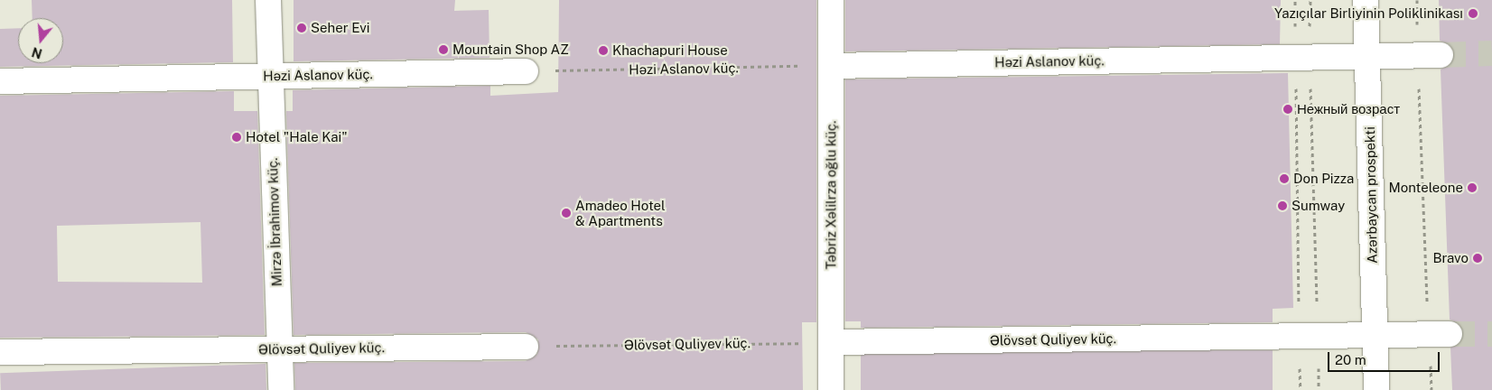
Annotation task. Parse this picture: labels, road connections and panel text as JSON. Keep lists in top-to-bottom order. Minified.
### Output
{"streets":{"street":["Həzi Aslanov küç.","Təbriz Xəlilrza oğlu küç.","Azərbaycan prospekti","Mirzə İbrahimov küç.","Əlövsət Quliyev küç."]},"crossings":[["Həzi Aslanov küç.","Təbriz Xəlilrza oğlu küç."],["Həzi Aslanov küç.","Azərbaycan prospekti"],["Həzi Aslanov küç.","Mirzə İbrahimov küç."],["Təbriz Xəlilrza oğlu küç.","Əlövsət Quliyev küç."],["Azərbaycan prospekti","Əlövsət Quliyev küç."],["Mirzə İbrahimov küç.","Əlövsət Quliyev küç."]],"places":["Yazıçılar Birliyinin Poliklinikası","Seher Evi","Mountain Shop AZ","Khachapuri House","Нежный возраст","Hotel \"Hale Kai\"","Don Pizza","Monteleone","Sumway","Amadeo Hotel & Apartments","Bravo"],"scale_bar":"20 m","north":"bottom"}
